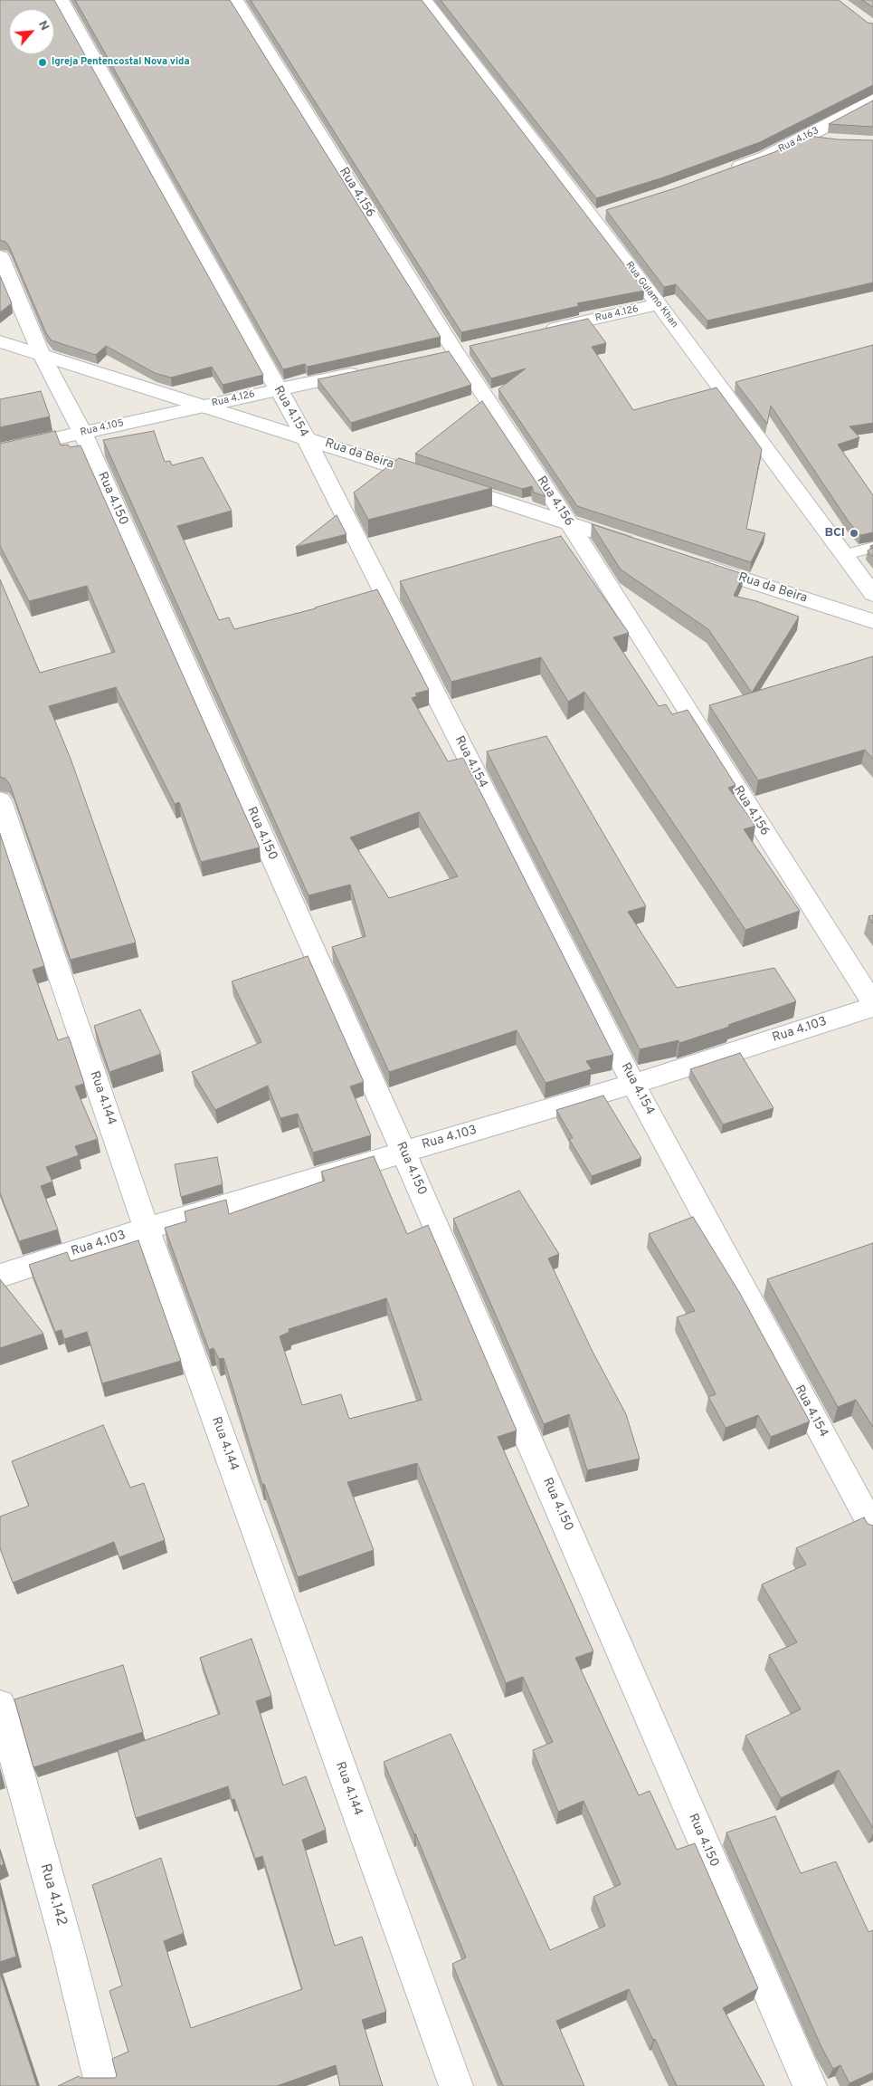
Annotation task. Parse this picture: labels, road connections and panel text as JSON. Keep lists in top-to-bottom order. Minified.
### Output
{"streets":{"street":["Rua 4.163","Rua 4.156","Rua Gulamo Khan","Rua 4.126","Rua 4.154","Rua 4.105","Rua da Beira","Rua 4.150","Rua 4.103","Rua 4.144","Rua 4.142"]},"crossings":[["Rua 4.156","Rua da Beira"],["Rua Gulamo Khan","Rua 4.126"],["Rua 4.126","Rua 4.154"],["Rua 4.126","Rua 4.105"],["Rua 4.126","Rua da Beira"],["Rua 4.154","Rua da Beira"],["Rua 4.154","Rua 4.103"],["Rua 4.105","Rua da Beira"],["Rua 4.105","Rua 4.150"],["Rua da Beira","Rua 4.150"],["Rua 4.150","Rua 4.103"],["Rua 4.103","Rua 4.144"]],"places":["Igreja Pentencostal Nova vida","BCI"],"north":"top right"}
